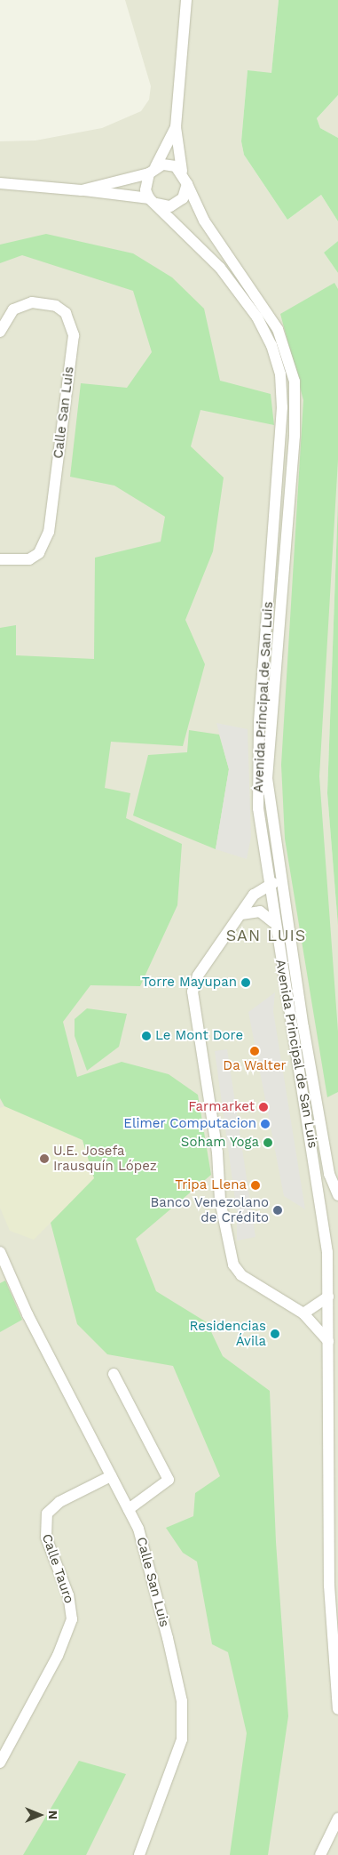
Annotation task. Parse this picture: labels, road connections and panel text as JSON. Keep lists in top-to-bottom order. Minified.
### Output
{"streets":{"street":["Calle San Luis","Avenida Principal de San Luis","Calle Tauro"]},"crossings":[["Calle San Luis","Calle Tauro"]],"districts":["SAN LUIS"],"places":["Torre Mayupan","Le Mont Dore","Da Walter","Farmarket","Elimer Computacion","Soham Yoga","U.E. Josefa Irausquín López","Tripa Llena","Banco Venezolano de Crédito","Residencias Ávila"],"north":"right"}
